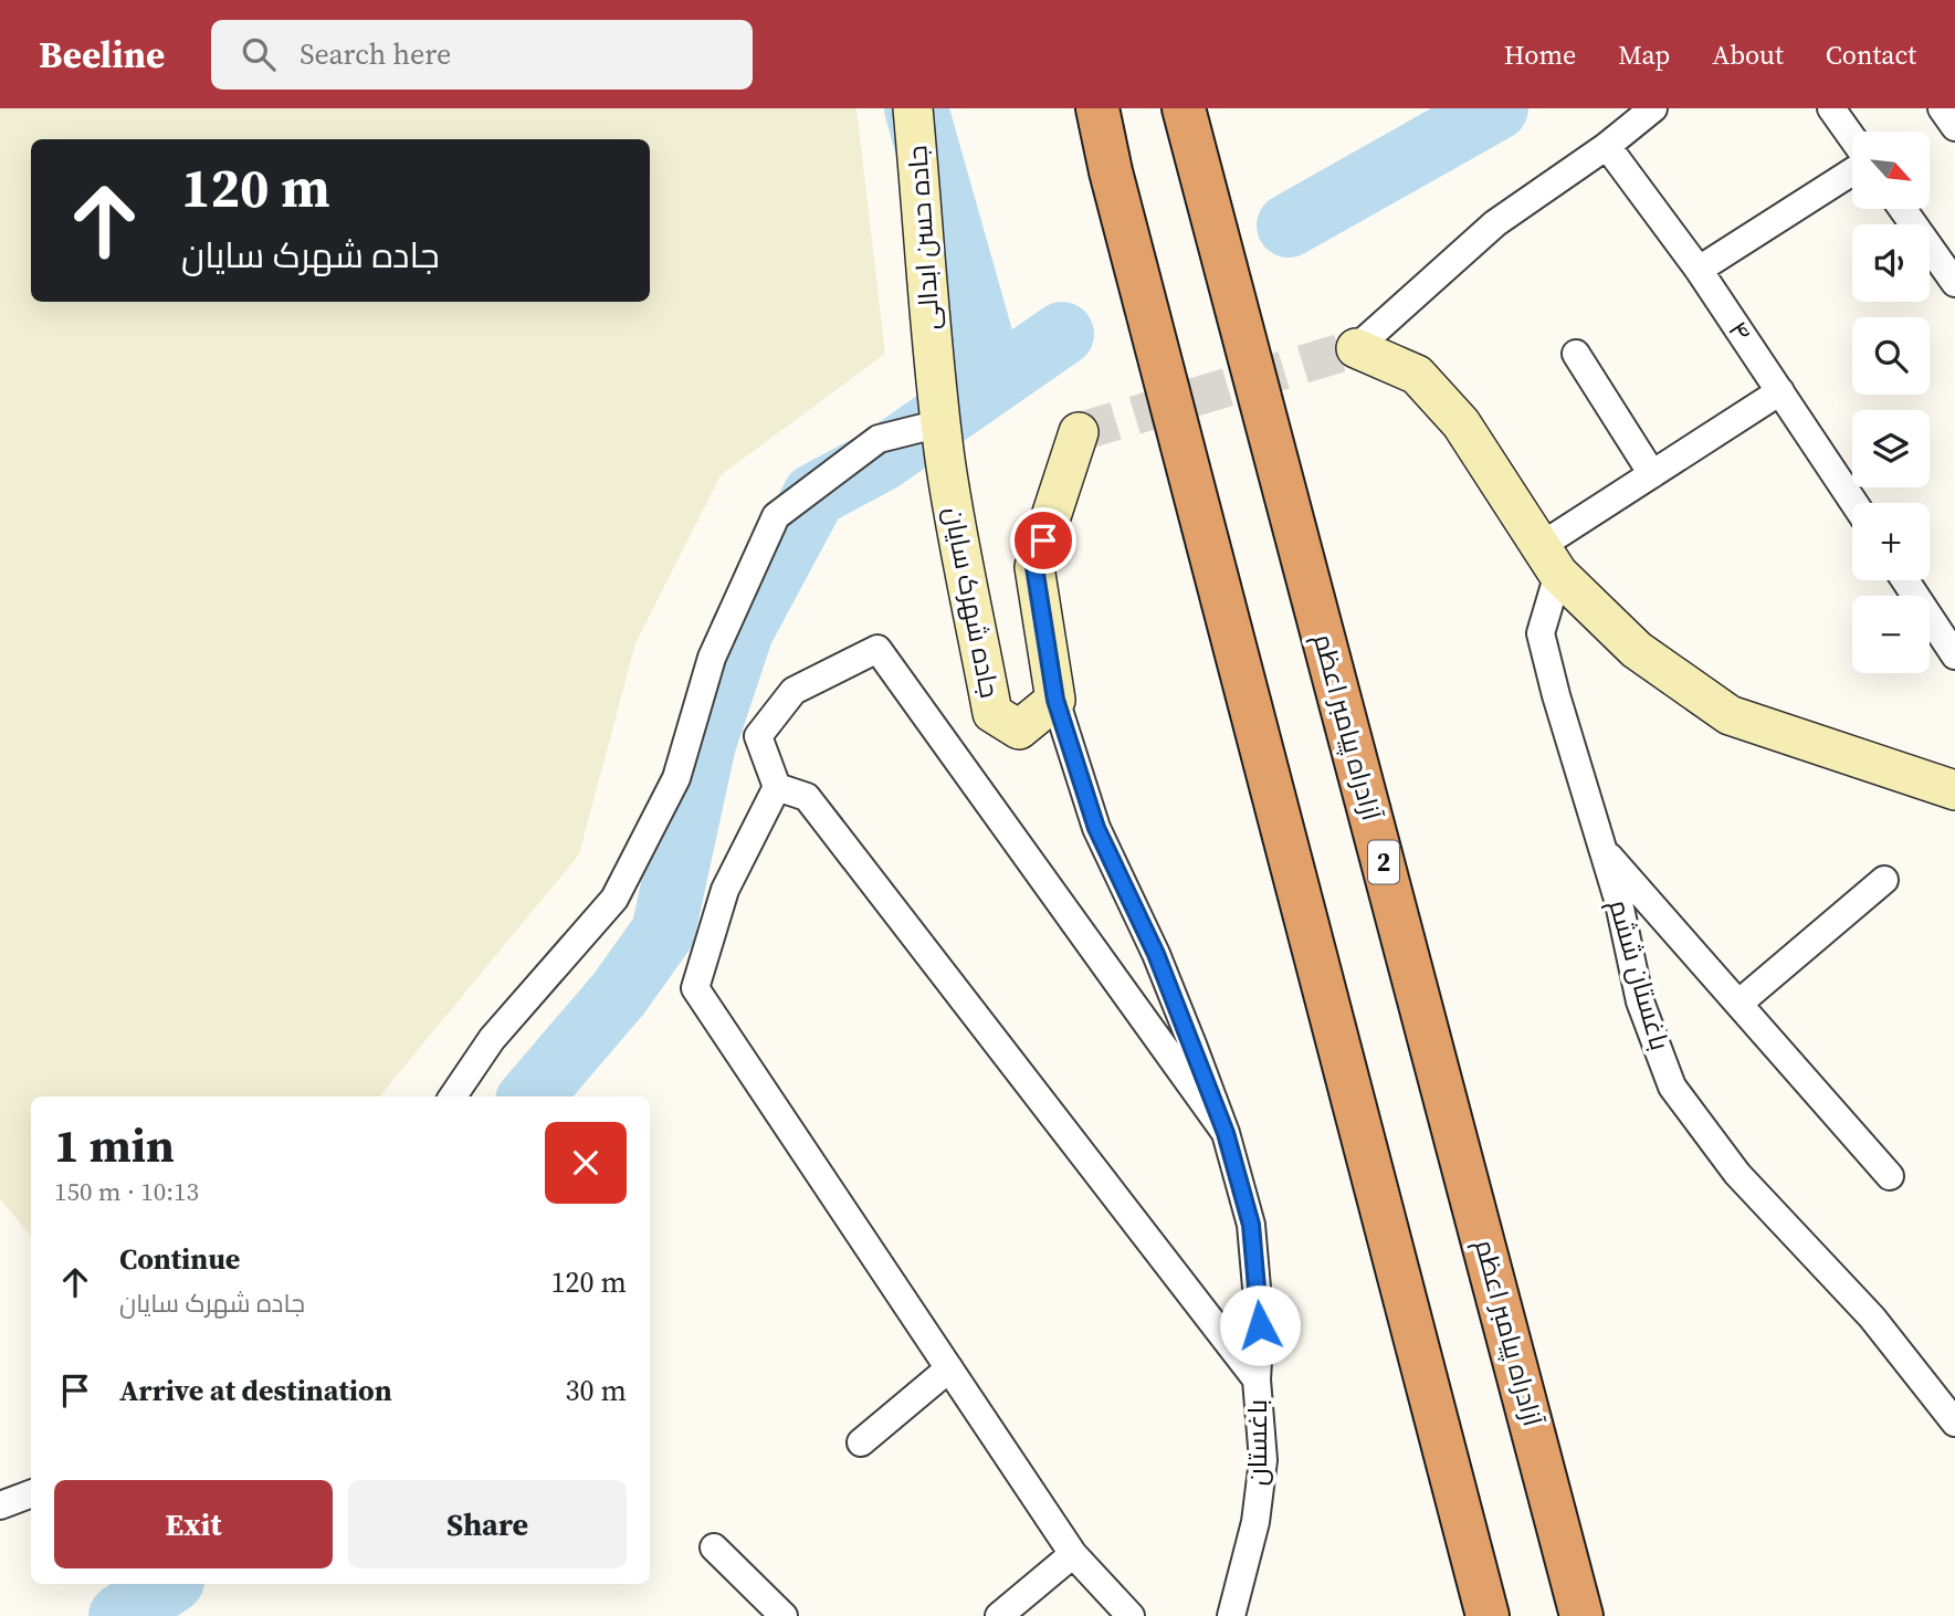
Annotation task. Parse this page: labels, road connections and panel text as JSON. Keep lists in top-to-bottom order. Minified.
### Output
{"streets":{"highway":["آزادراه پیامبر اعظم","2"],"street":["جاده حسن ابدالی","۴","جاده شهرک سایان","باغستان ششم","باغستان"]},"crossings":[["جاده حسن ابدالی","جاده شهرک سایان"],["جاده شهرک سایان","باغستان"]],"north":"bottom right","page":{"header":"Beeline","search":"Search here","nav":["Home","Map","About","Contact"],"map_buttons":["+","−"],"turn":["120 m","جاده شهرک سایان"],"heading":["1 min","150 m · 10:13"],"list":[{"name":"Continue","note":"جاده شهرک سایان","value":"120 m"},{"name":"Arrive at destination","value":"30 m"}],"buttons":["Exit","Share"]}}
